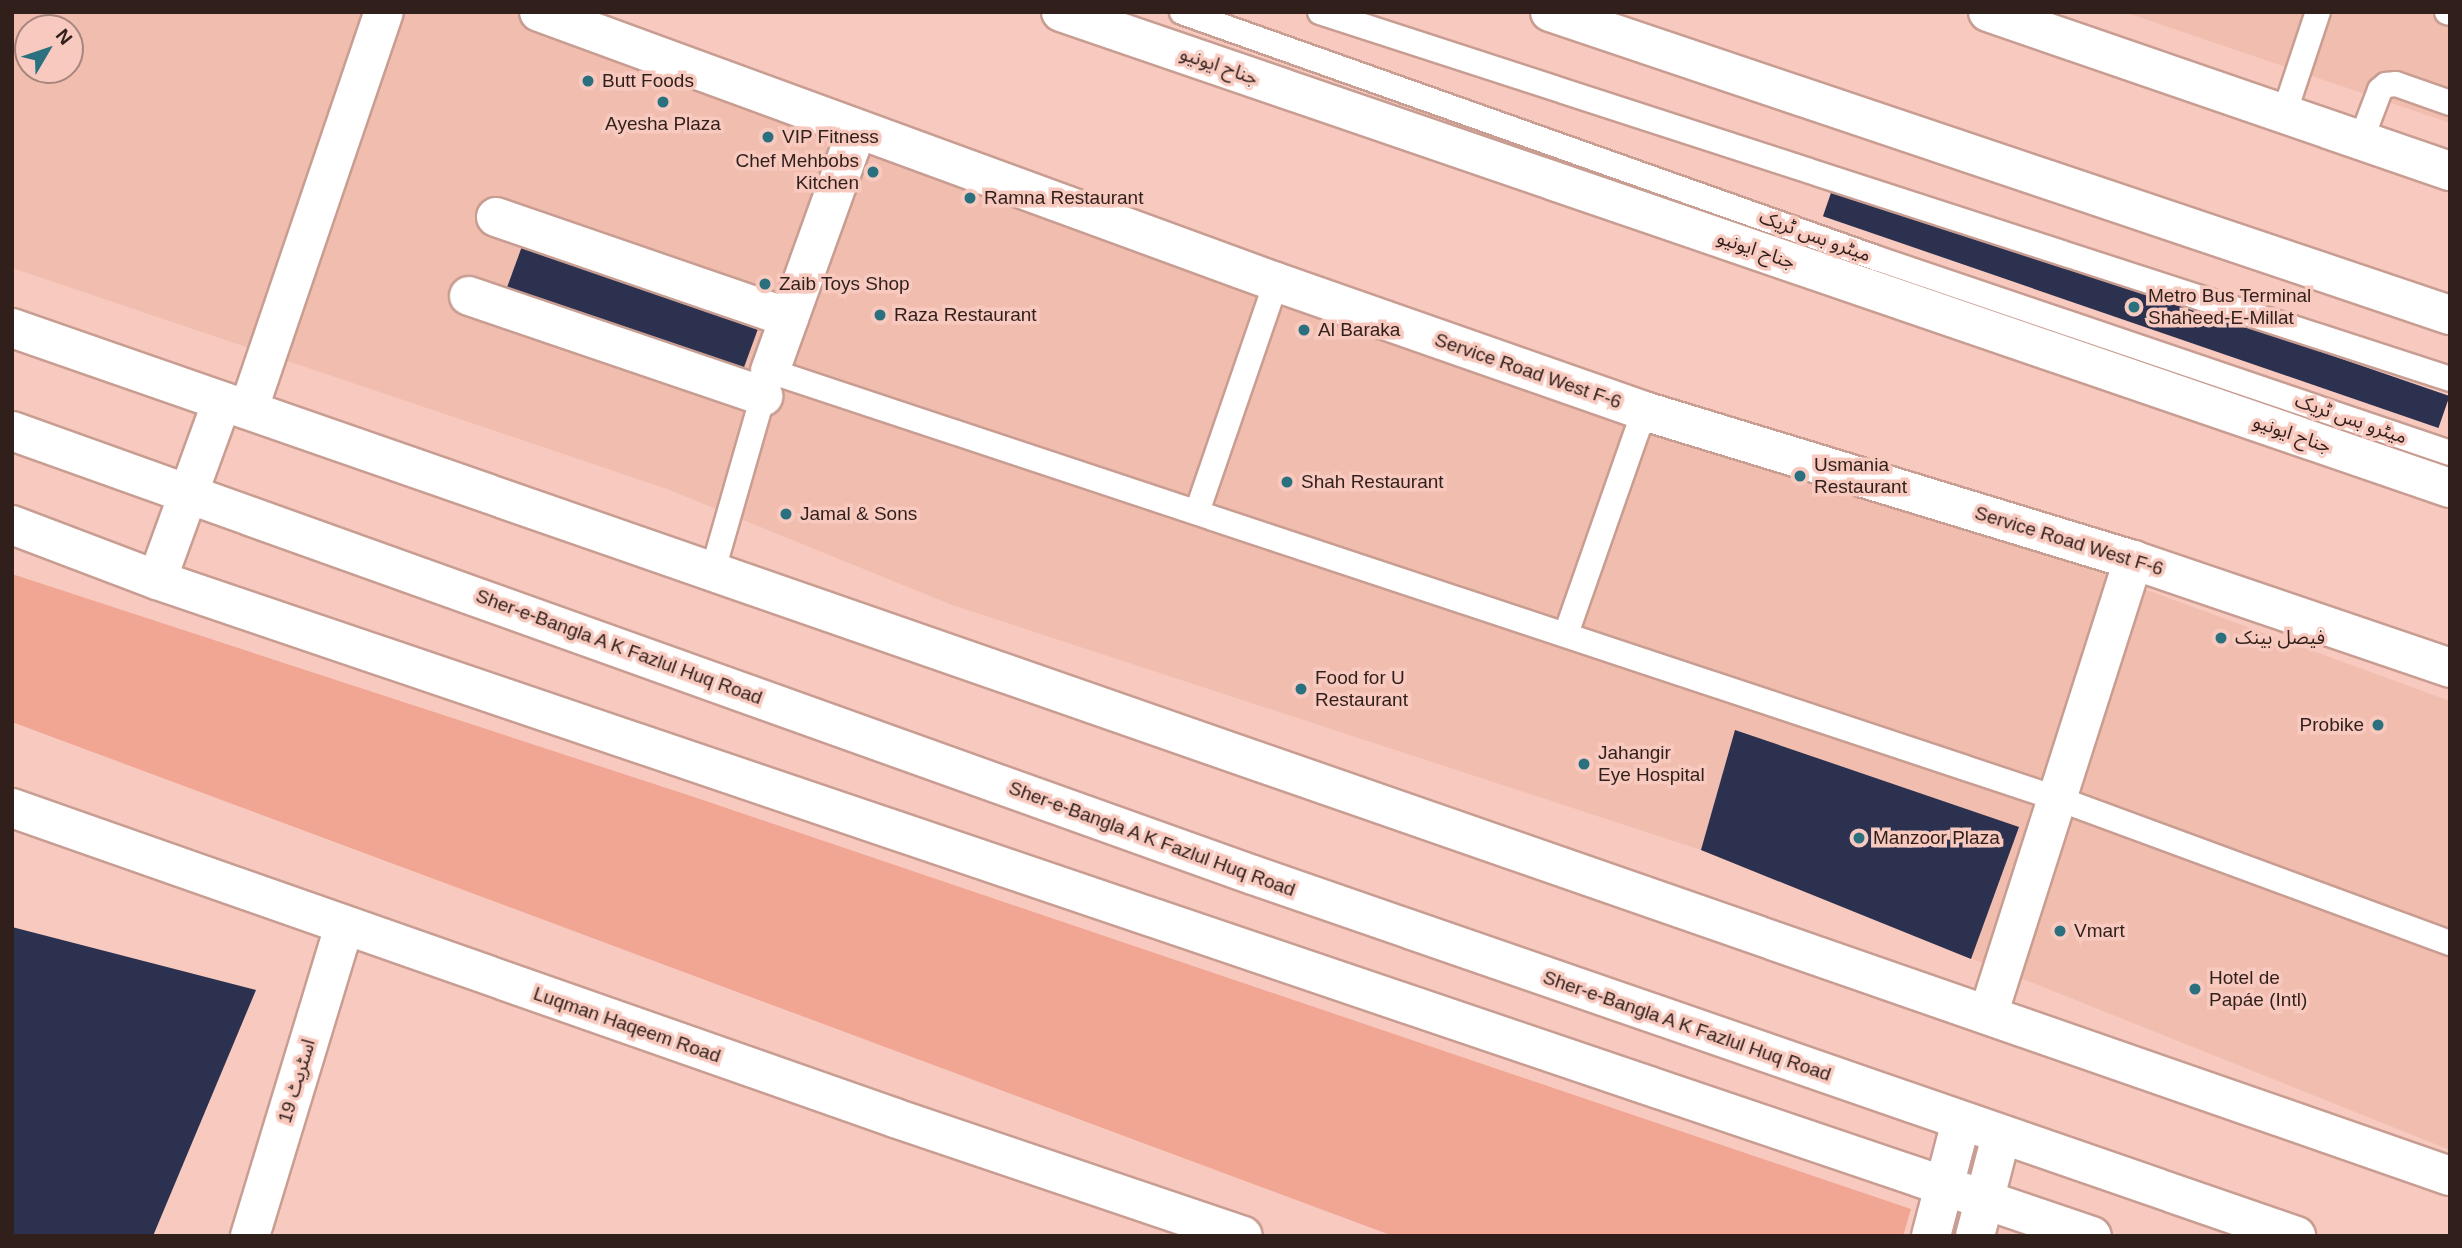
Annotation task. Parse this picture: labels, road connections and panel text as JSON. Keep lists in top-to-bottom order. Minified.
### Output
{"streets":{"street":["جناح ایونیو","Service Road West F-6","Sher-e-Bangla A K Fazlul Huq Road","Luqman Haqeem Road","اسٹریٹ 19"],"lane":["میٹرو بس ٹریک"]},"crossings":[["Luqman Haqeem Road","اسٹریٹ 19"]],"places":["Butt Foods","Ayesha Plaza","VIP Fitness","Chef Mehbobs Kitchen","Ramna Restaurant","Zaib Toys Shop","Metro Bus Terminal Shaheed-E-Millat","Raza Restaurant","Al Baraka","Usmania Restaurant","Shah Restaurant","Jamal & Sons","فیصل بینک","Food for U Restaurant","Probike","Jahangir Eye Hospital","Manzoor Plaza","Vmart","Hotel de Papáe (Intl)"],"north":"top right"}
